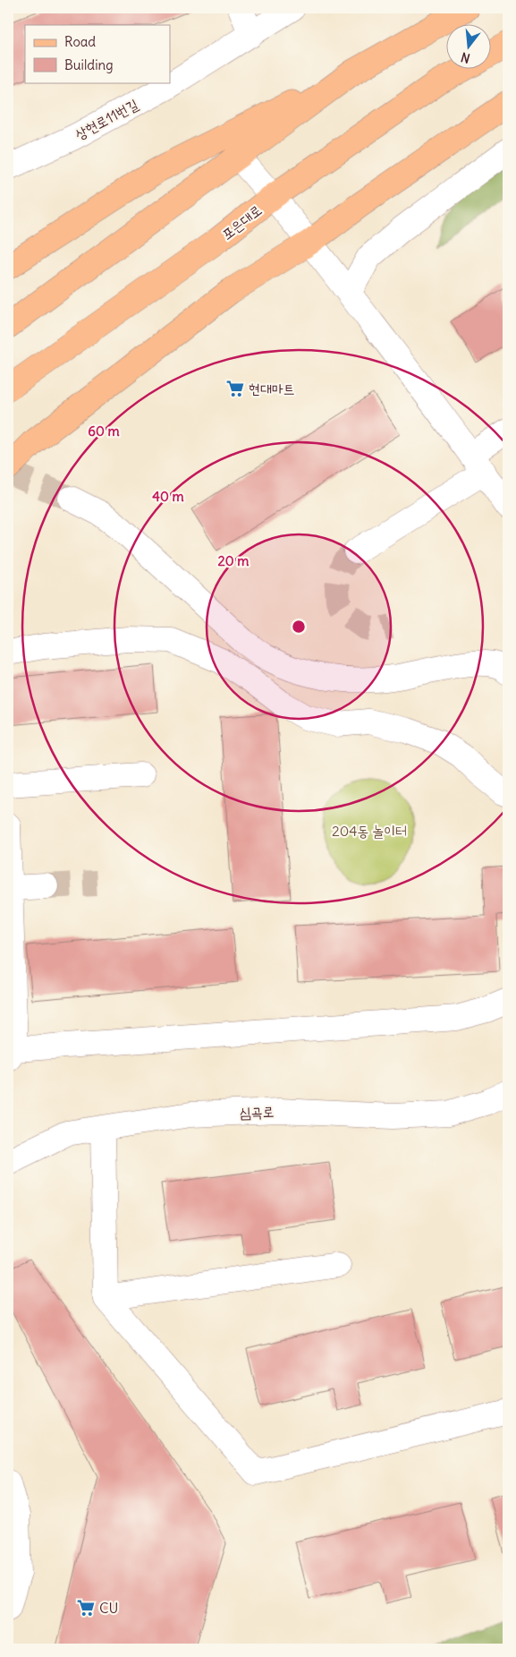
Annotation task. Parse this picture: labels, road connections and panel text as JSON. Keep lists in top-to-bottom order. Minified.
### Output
{"streets":{"main road":["포은대로"],"street":["상현로11번길","심곡로"]},"parks":["204동 놀이터"],"places":{"supermarket":["현대마트","CU"]},"legend":["Road","Building"],"north":"bottom","rings":["60 m","40 m","20 m"]}
